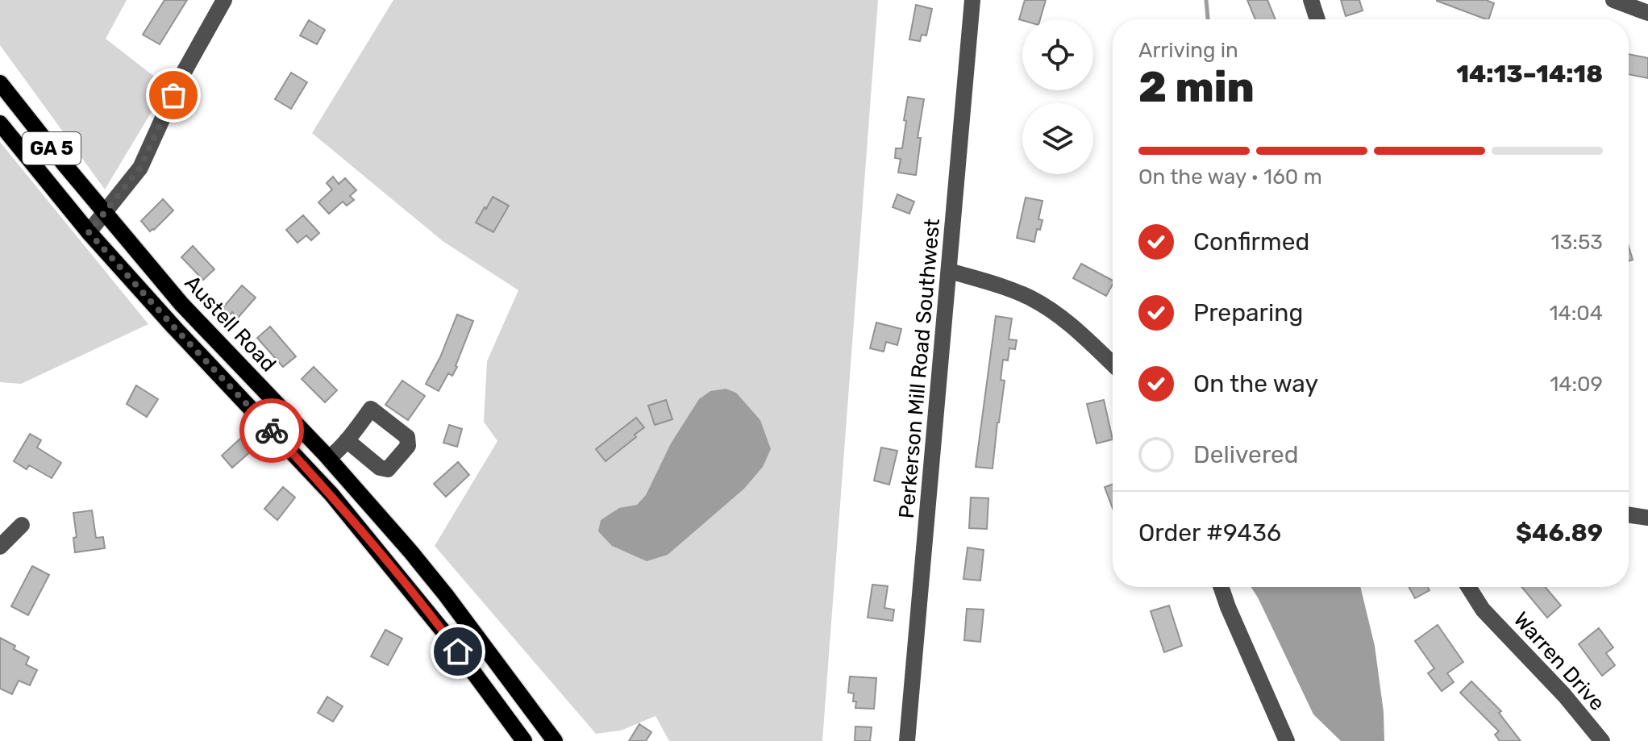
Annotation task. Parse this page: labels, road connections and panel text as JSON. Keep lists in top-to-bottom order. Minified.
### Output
{"streets":{"main road":["GA 5","Austell Road"],"street":["Perkerson Mill Road Southwest","Warren Drive"]},"page":{"heading":["2 min","Arriving in","14:13–14:18"],"panel":["Order #9436","$46.89"],"bar":"On the way · 160 m","list":[["Confirmed","13:53"],["Preparing","14:04"],["On the way","14:09"],"Delivered"]}}
